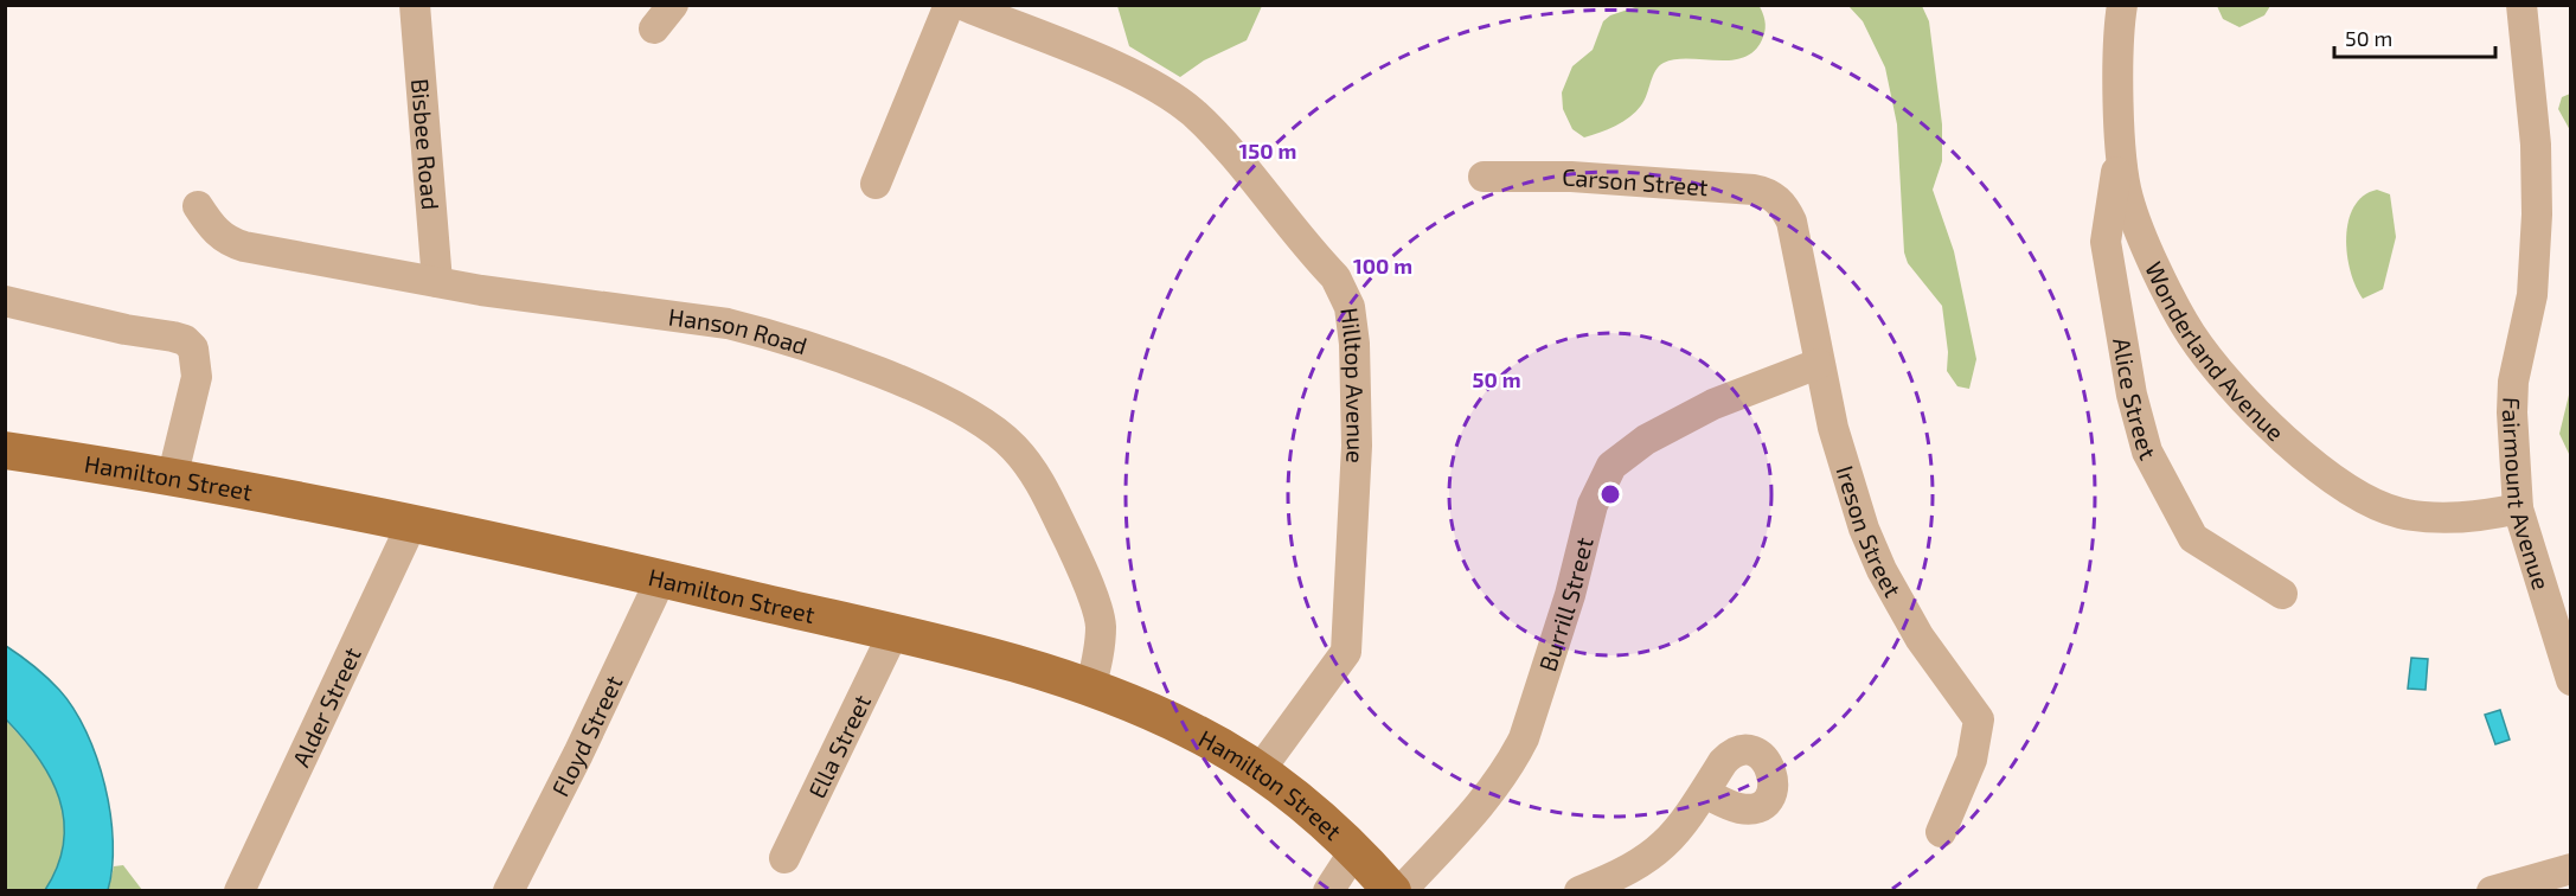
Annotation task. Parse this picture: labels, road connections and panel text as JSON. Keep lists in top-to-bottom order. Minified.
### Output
{"streets":{"main road":["Hamilton Street"],"street":["Bisbee Road","Carson Street","Hanson Road","Wonderland Avenue","Hilltop Avenue","Alice Street","Fairmount Avenue","Ireson Street","Burrill Street","Alder Street","Floyd Street","Ella Street"]},"crossings":[["Bisbee Road","Hanson Road"],["Carson Street","Ireson Street"],["Hanson Road","Hamilton Street"],["Wonderland Avenue","Alice Street"],["Wonderland Avenue","Fairmount Avenue"],["Hilltop Avenue","Hamilton Street"],["Hamilton Street","Alder Street"],["Hamilton Street","Floyd Street"],["Hamilton Street","Ella Street"],["Ireson Street","Burrill Street"]],"scale_bar":"50 m","rings":["150 m","100 m","50 m"]}
